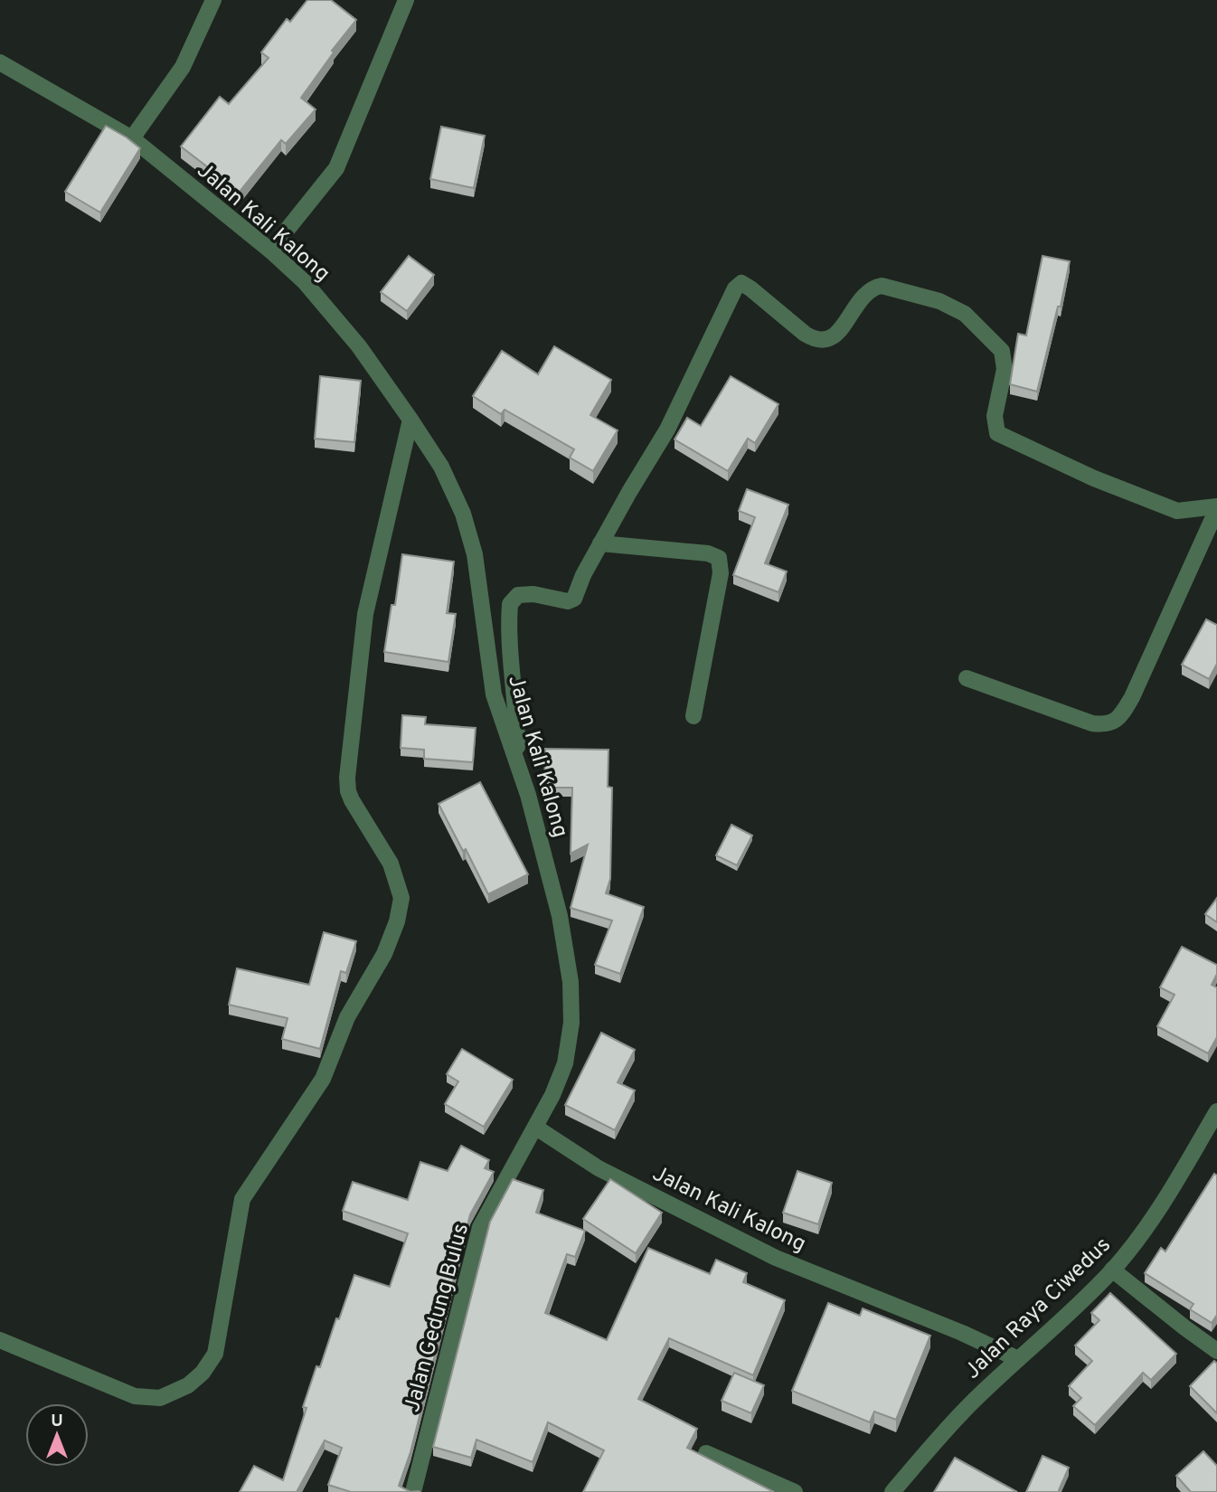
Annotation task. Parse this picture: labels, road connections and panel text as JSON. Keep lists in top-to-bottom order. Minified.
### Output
{"streets":{"street":["Jalan Kali Kalong","Jalan Raya Ciwedus","Jalan Gedung Bulus"]},"crossings":[["Jalan Kali Kalong","Jalan Raya Ciwedus"],["Jalan Kali Kalong","Jalan Gedung Bulus"]],"north":"top"}
